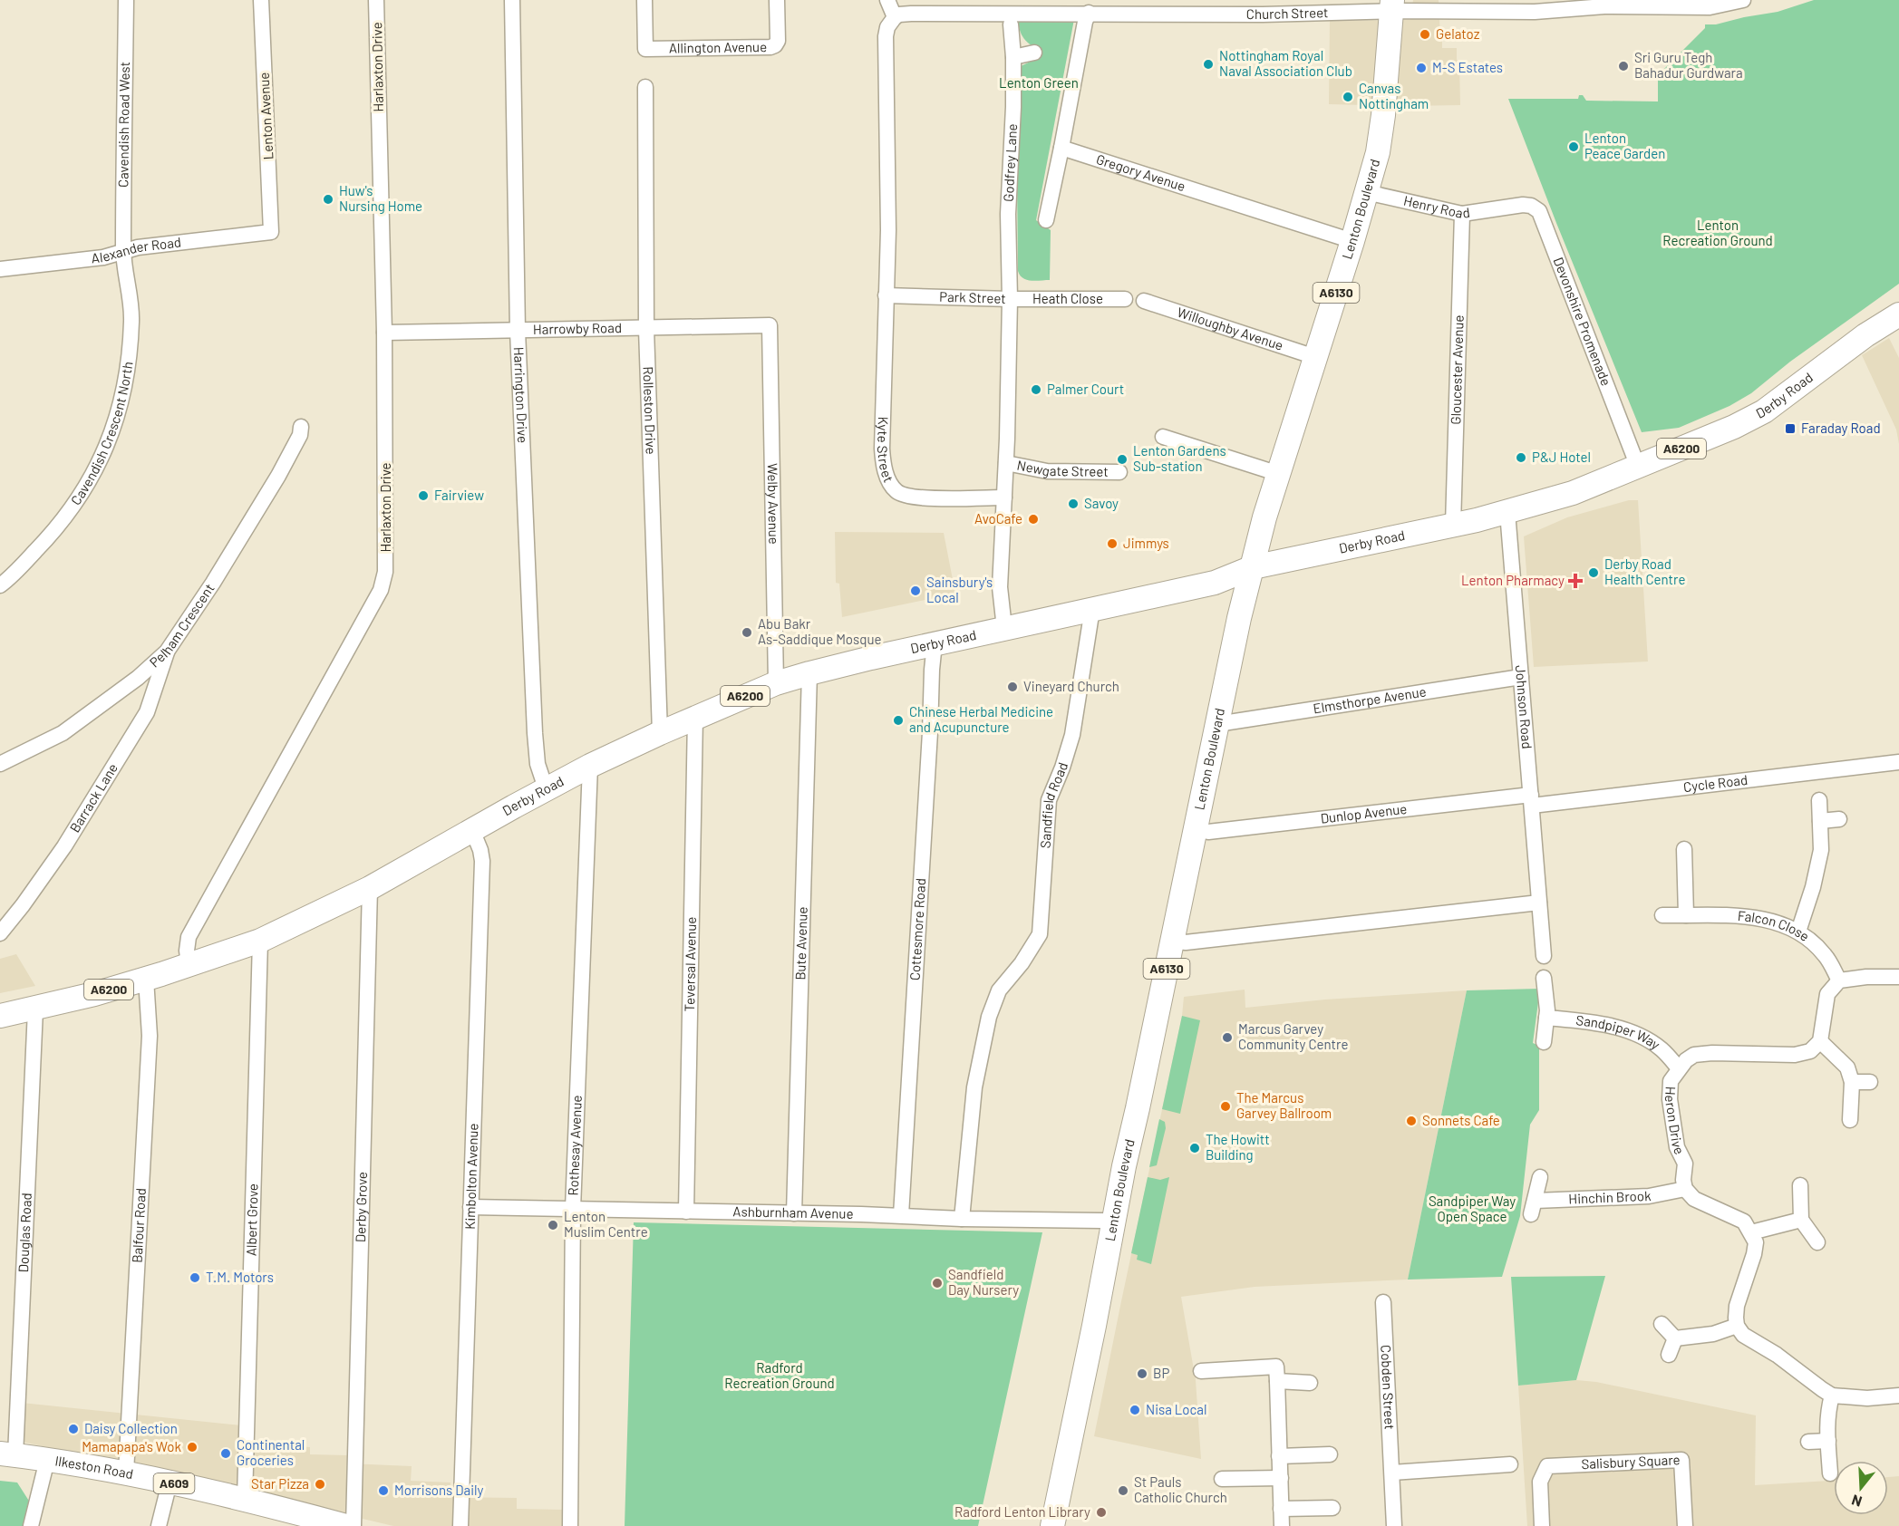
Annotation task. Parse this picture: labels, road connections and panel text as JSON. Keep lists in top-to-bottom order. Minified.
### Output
{"streets":{"main road":["Lenton Boulevard","A6130","Derby Road","A6200","Ilkeston Road","A609"],"street":["Church Street","Allington Avenue","Harlaxton Drive","Lenton Avenue","Cavendish Road West","Godfrey Lane","Gregory Avenue","Henry Road","Alexander Road","Park Street","Heath Close","Devonshire Promenade","Willoughby Avenue","Harrowby Road","Gloucester Avenue","Harrington Drive","Rolleston Drive","Cavendish Crescent North","Kyte Street","Newgate Street","Welby Avenue","Pelham Crescent","Elmsthorpe Avenue","Johnson Road","Cycle Road","Barrack Lane","Sandfield Road","Dunlop Avenue","Cottesmore Road","Falcon Close","Bute Avenue","Teversal Avenue","Sandpiper Way","Heron Drive","Rothesay Avenue","Kimbolton Avenue","Hinchin Brook","Derby Grove","Ashburnham Avenue","Albert Grove","Balfour Road","Douglas Road","Cobden Street","Salisbury Square"]},"crossings":[["Church Street","Lenton Boulevard"],["Harlaxton Drive","Harrowby Road"],["Harlaxton Drive","Derby Road"],["Lenton Avenue","Alexander Road"],["Cavendish Road West","Alexander Road"],["Cavendish Road West","Cavendish Crescent North"],["Godfrey Lane","Park Street"],["Godfrey Lane","Heath Close"],["Gregory Avenue","Lenton Boulevard"],["Henry Road","Lenton Boulevard"],["Henry Road","Devonshire Promenade"],["Henry Road","Gloucester Avenue"],["Lenton Boulevard","Willoughby Avenue"],["Lenton Boulevard","Derby Road"],["Lenton Boulevard","Elmsthorpe Avenue"],["Lenton Boulevard","Dunlop Avenue"],["Lenton Boulevard","Ashburnham Avenue"],["Alexander Road","Cavendish Crescent North"],["Park Street","Heath Close"],["Park Street","Derby Road"],["Park Street","Kyte Street"],["Park Street","Newgate Street"],["Devonshire Promenade","Derby Road"],["Harrowby Road","Harrington Drive"],["Harrowby Road","Rolleston Drive"],["Harrowby Road","Welby Avenue"],["Gloucester Avenue","Derby Road"],["Harrington Drive","Derby Road"],["Derby Road","Rolleston Drive"],["Derby Road","Welby Avenue"],["Derby Road","Johnson Road"],["Derby Road","Sandfield Road"],["Derby Road","Cottesmore Road"],["Derby Road","Bute Avenue"],["Derby Road","Teversal Avenue"],["Derby Road","Rothesay Avenue"],["Derby Road","Kimbolton Avenue"],["Derby Road","Derby Grove"],["Derby Road","Albert Grove"],["Derby Road","Balfour Road"],["Derby Road","Douglas Road"],["Pelham Crescent","Barrack Lane"],["Elmsthorpe Avenue","Johnson Road"],["Johnson Road","Cycle Road"],["Johnson Road","Dunlop Avenue"],["Cycle Road","Dunlop Avenue"],["Sandfield Road","Ashburnham Avenue"],["Cottesmore Road","Ashburnham Avenue"],["Bute Avenue","Ashburnham Avenue"],["Teversal Avenue","Ashburnham Avenue"],["Sandpiper Way","Heron Drive"],["Heron Drive","Hinchin Brook"],["Rothesay Avenue","Ashburnham Avenue"],["Kimbolton Avenue","Ashburnham Avenue"],["Albert Grove","Ilkeston Road"],["Balfour Road","Ilkeston Road"],["Douglas Road","Ilkeston Road"]],"parks":["Lenton Green","Lenton Recreation Ground","Sandpiper Way Open Space","Radford Recreation Ground"],"places":{"other":["Gelatoz","Nottingham Royal Naval Association Club","Sri Guru Tegh Bahadur Gurdwara","M-S Estates","Canvas Nottingham","Lenton Peace Garden","Huw's Nursing Home","Palmer Court","P&J Hotel","Lenton Gardens Sub-station","Fairview","Savoy","AvoCafe","Jimmys","Derby Road Health Centre","Sainsbury's Local","Abu Bakr As-Saddique Mosque","Vineyard Church","Chinese Herbal Medicine and Acupuncture","Marcus Garvey Community Centre","The Marcus Garvey Ballroom","Sonnets Cafe","The Howitt Building","Lenton Muslim Centre","T.M. Motors","Sandfield Day Nursery","BP","Nisa Local","Daisy Collection","Mamapapa's Wok","Continental Groceries","Star Pizza","Morrisons Daily","St Pauls Catholic Church","Radford Lenton Library"],"transit":["Faraday Road"],"health":["Lenton Pharmacy"]},"north":"bottom"}
